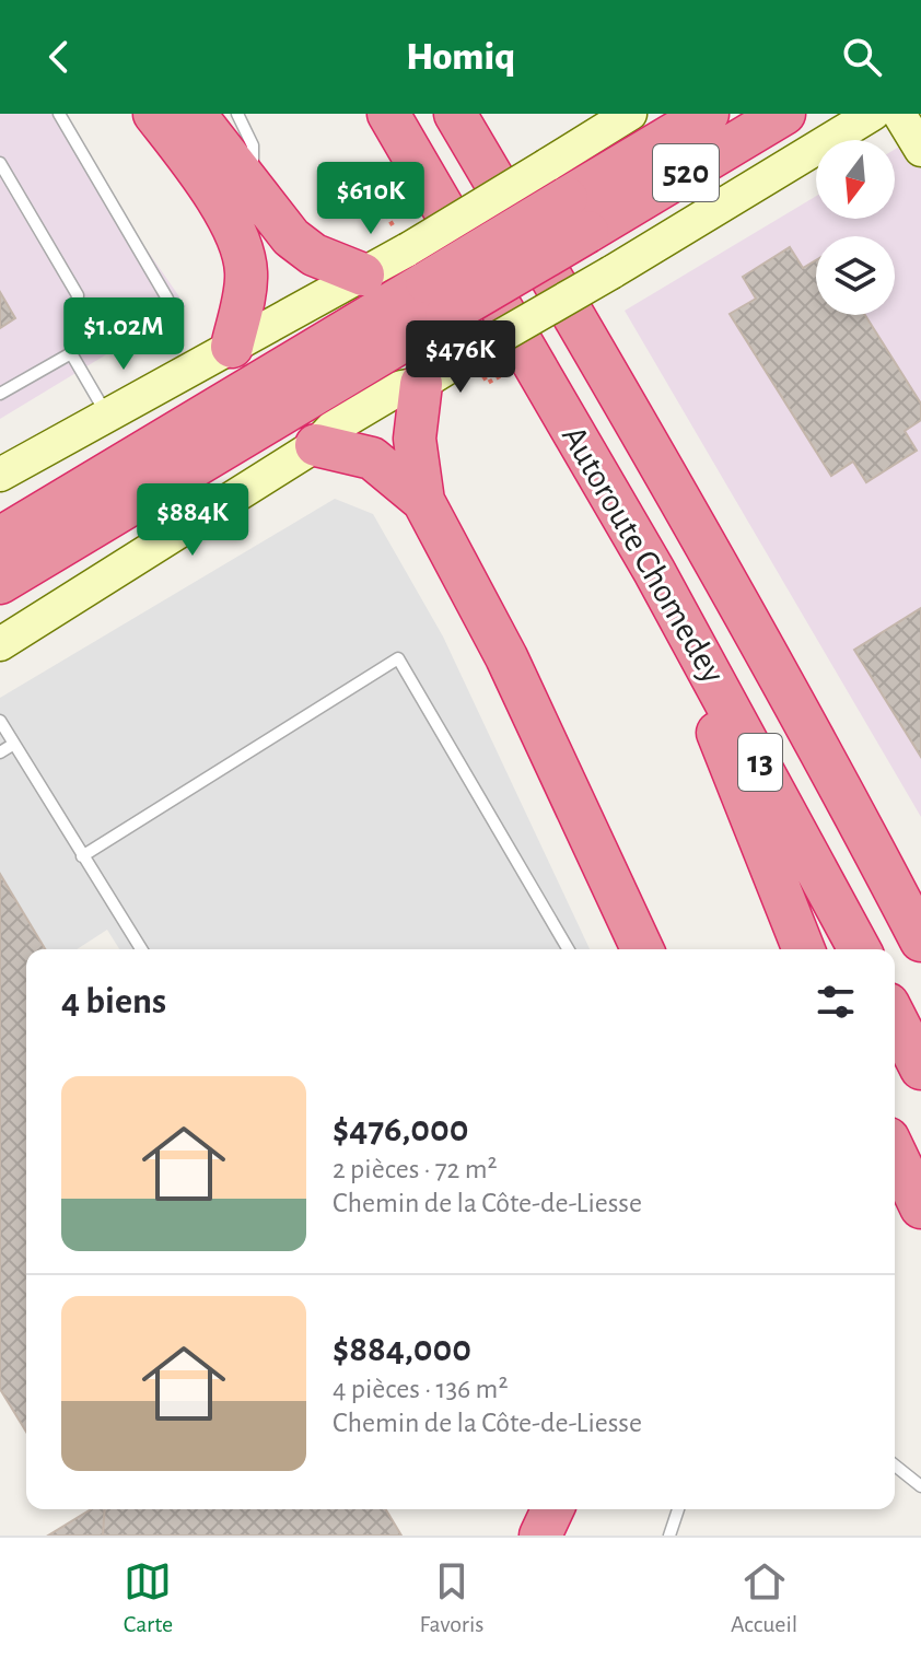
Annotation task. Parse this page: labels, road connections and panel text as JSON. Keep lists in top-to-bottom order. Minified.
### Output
{"streets":{"highway":["520","Autoroute Chomedey","13"]},"north":"bottom","page":{"header":"Homiq","price":["$610K","$1.02M","$476K","$884K"],"heading":"4 biens","list":[{"name":"$476,000","note":"2 pièces · 72 m² · Chemin de la Côte-de-Liesse"},{"name":"$884,000","note":"4 pièces · 136 m² · Chemin de la Côte-de-Liesse"}],"tabs":["Carte","Favoris","Accueil"]}}
